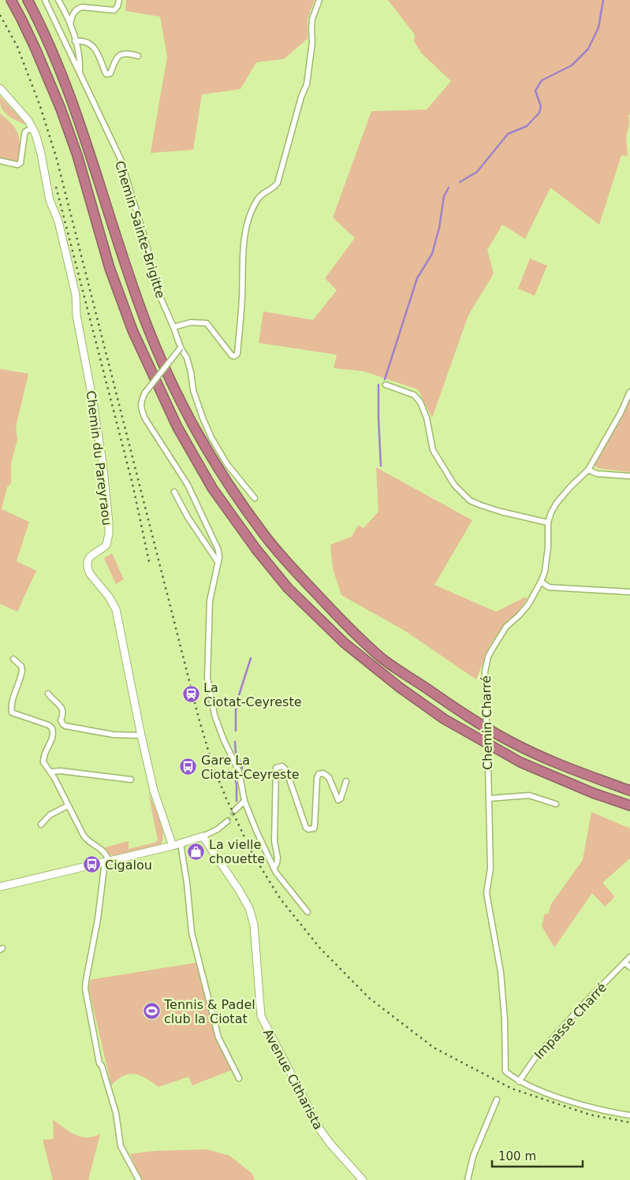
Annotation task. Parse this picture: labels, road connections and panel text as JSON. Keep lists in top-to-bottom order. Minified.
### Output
{"streets":{"street":["Chemin Sainte-Brigitte","Chemin du Pareyraou","Chemin Charré","Impasse Charré","Avenue Citharista"]},"crossings":[["Chemin Charré","Impasse Charré"]],"places":{"station":["La Ciotat-Ceyreste"],"bus stop":["Gare La Ciotat-Ceyreste","Cigalou"],"shop":["La vielle chouette"],"sports":["Tennis & Padel club la Ciotat"]},"scale_bar":"100 m"}
